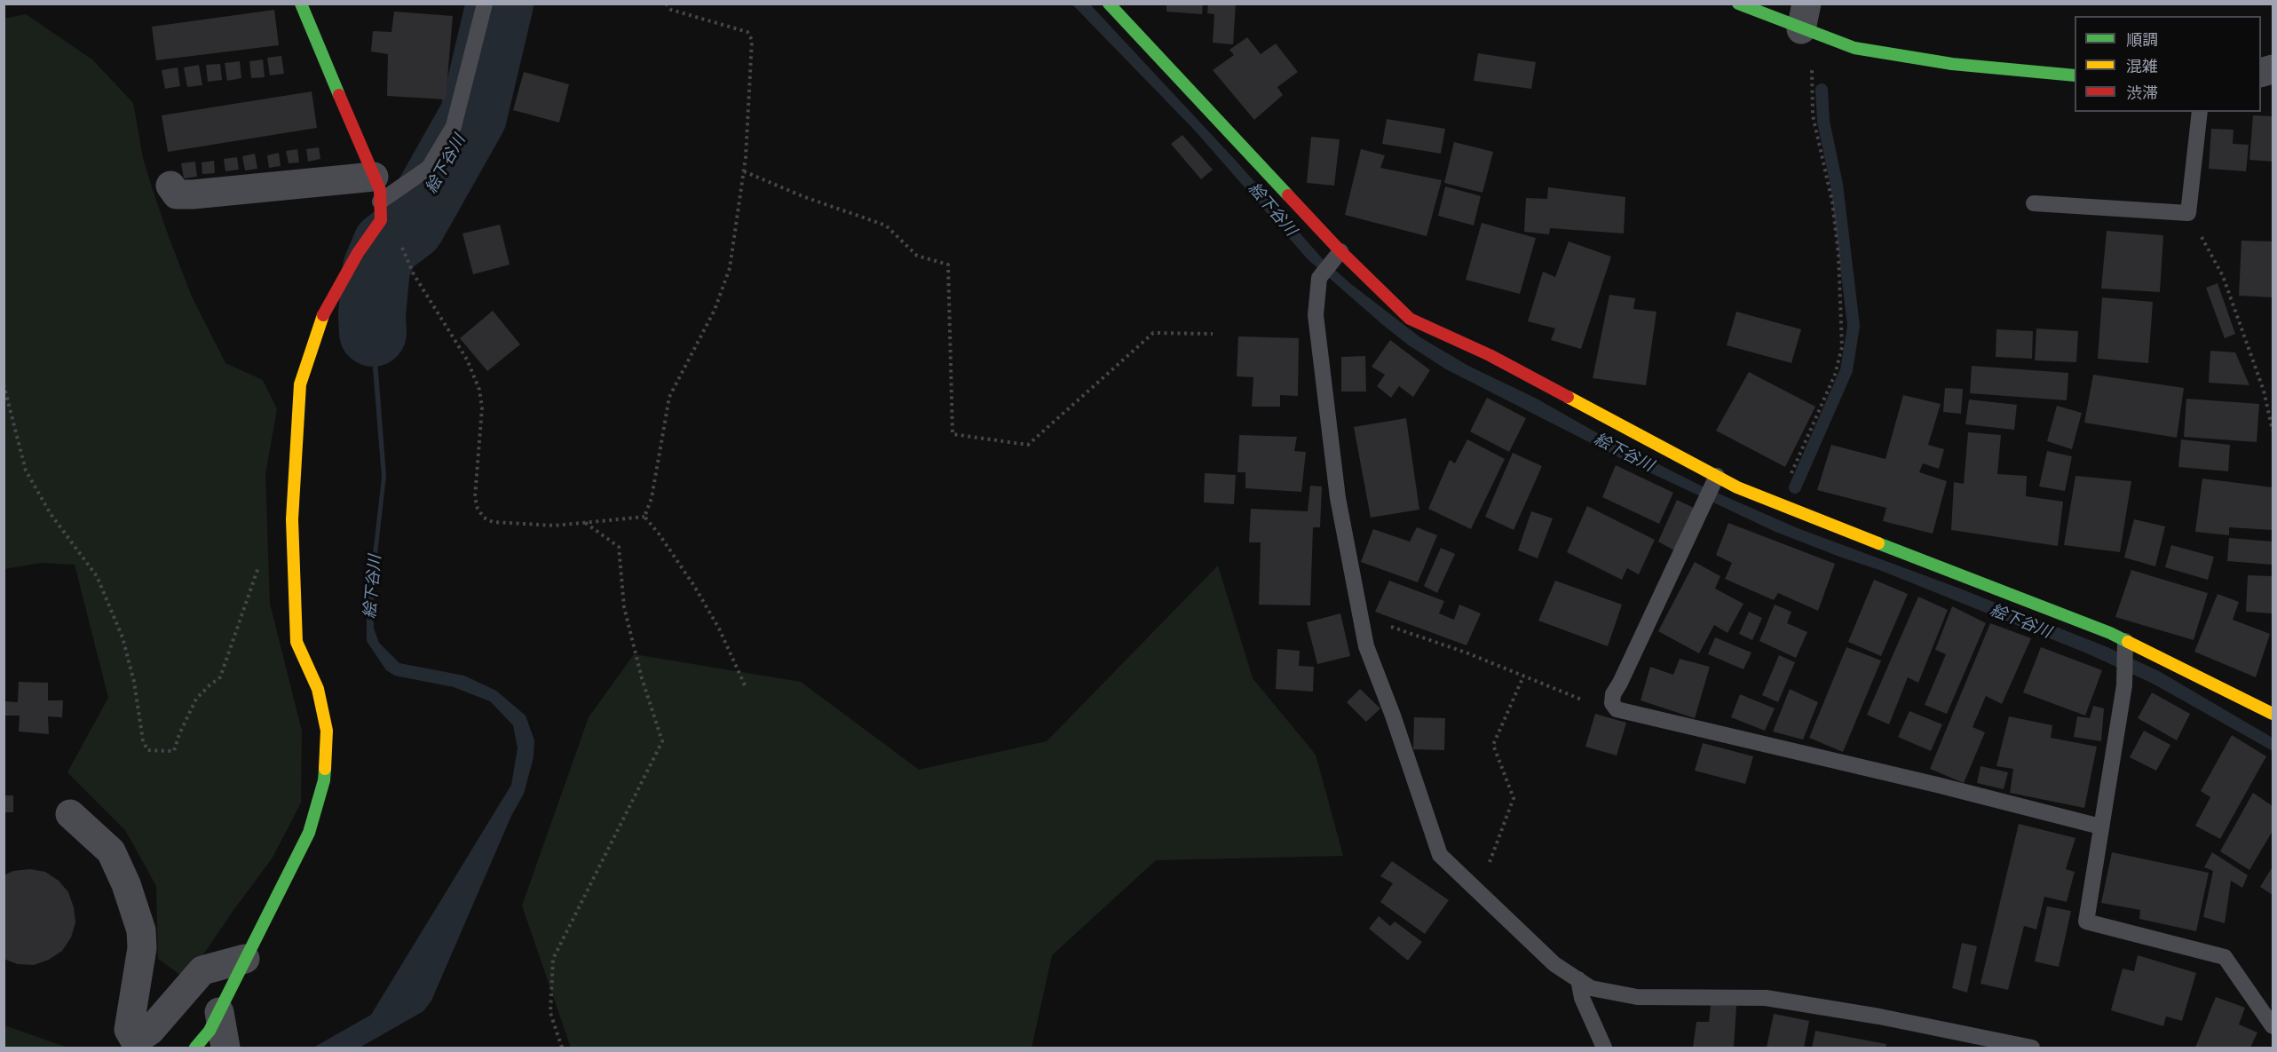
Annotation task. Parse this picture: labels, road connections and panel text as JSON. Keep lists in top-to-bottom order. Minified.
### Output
{"water":["絵下谷川"],"legend":["順調","混雑","渋滞"]}
